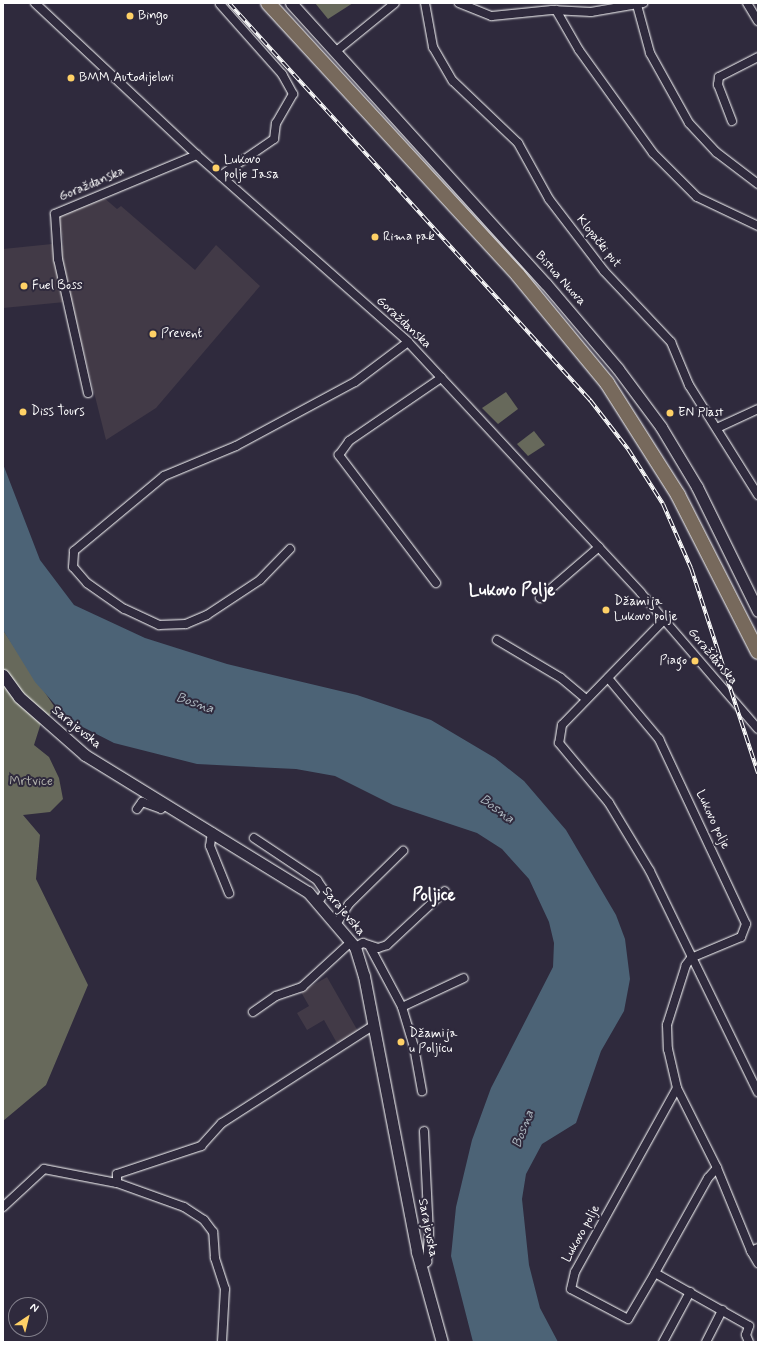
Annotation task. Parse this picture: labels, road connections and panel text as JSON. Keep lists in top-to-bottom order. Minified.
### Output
{"streets":{"main road":["Bistua Nuova","Sarajevska"],"street":["Goraždanska","Klopački put","Lukovo polje"]},"districts":["Lukovo Polje","Poljice"],"water":["Bosna"],"parks":["Mrtvice"],"places":["Bingo","BMM Autodijelovi","Lukovo polje Jasa","Rima pak","Fuel Boss","Prevent","Diss Tours","EN Plast","Džamija Lukovo polje","Piago","Džamija u Poljicu"],"north":"top right"}
